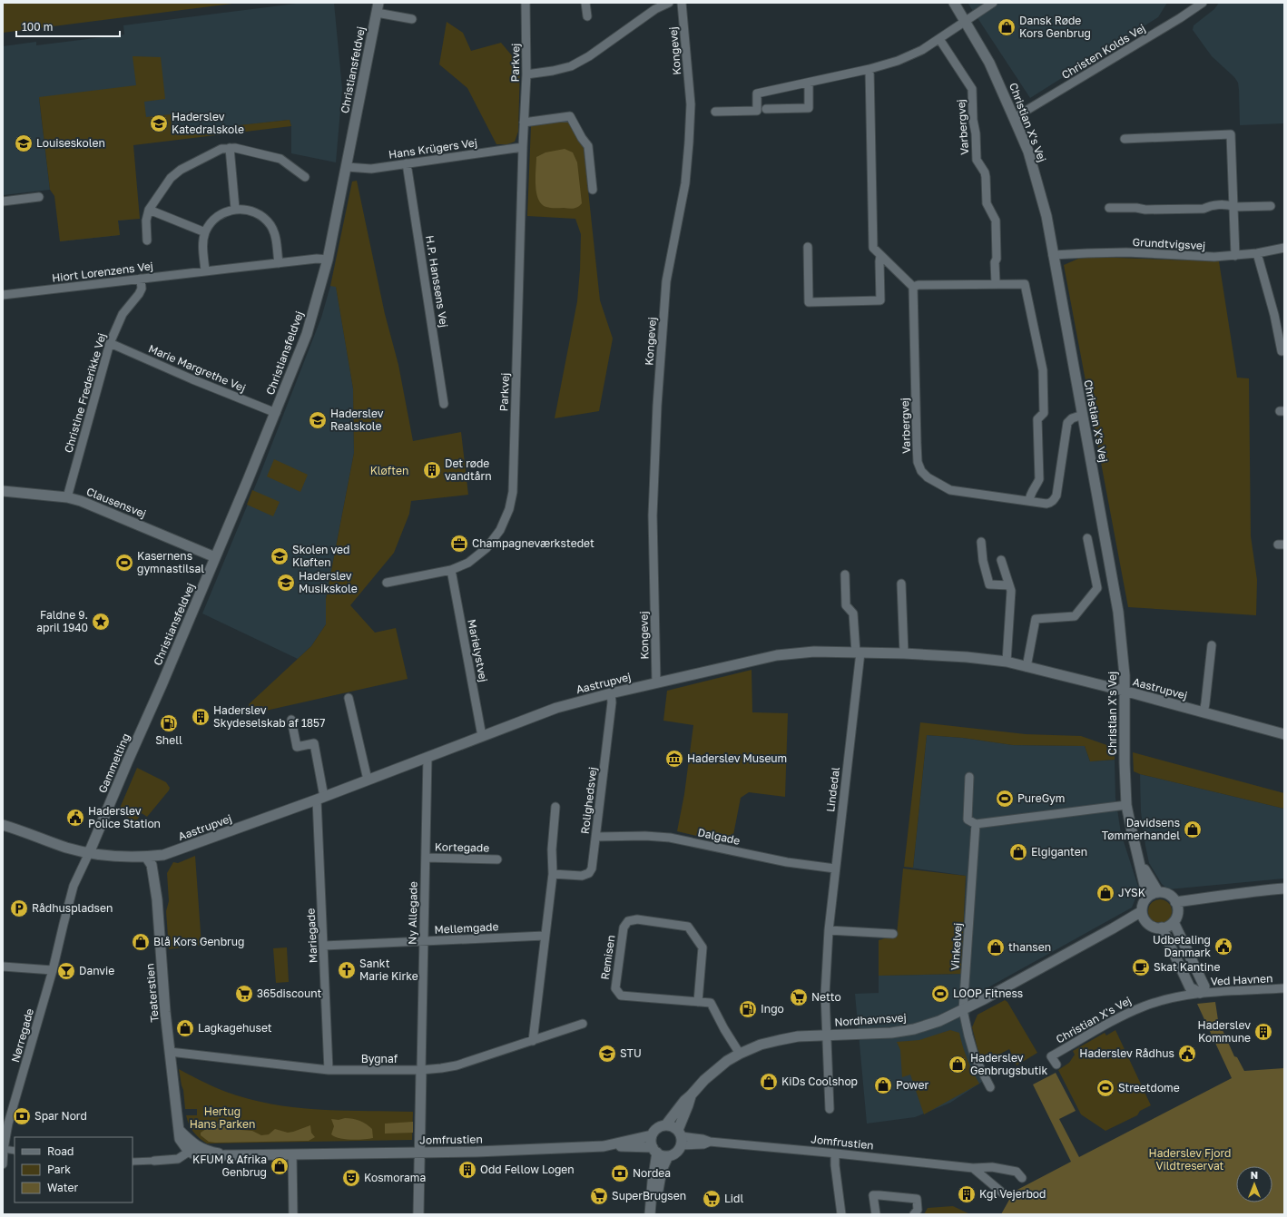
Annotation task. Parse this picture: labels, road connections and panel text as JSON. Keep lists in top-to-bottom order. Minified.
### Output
{"streets":{"street":["Kongevej","Christen Kolds Vej","Parkvej","Christiansfeldvej","Christian X's Vej","Varbergvej","Hans Krügers Vej","Grundtvigsvej","Hiort Lorenzens Vej","H.P. Hanssens Vej","Marie Margrethe Vej","Christine Frederikke Vej","Clausensvej","Marielystvej","Aastrupvej","Gammelting","Lindedal","Rolighedsvej","Dalgade","Kortegade","Ny Allegade","Mellemgade","Mariegade","Vinkelvej","Remisen","Ved Havnen","Teaterstien","Nordhavnsvej","Nørregade","Bygnaf","Jomfrustien"]},"crossings":[["Kongevej","Aastrupvej"],["Christen Kolds Vej","Christian X's Vej"],["Parkvej","Hans Krügers Vej"],["Parkvej","Marielystvej"],["Christiansfeldvej","Hans Krügers Vej"],["Christiansfeldvej","Hiort Lorenzens Vej"],["Christiansfeldvej","Marie Margrethe Vej"],["Christiansfeldvej","Clausensvej"],["Christiansfeldvej","Gammelting"],["Christian X's Vej","Varbergvej"],["Christian X's Vej","Grundtvigsvej"],["Christian X's Vej","Aastrupvej"],["Christian X's Vej","Ved Havnen"],["Christian X's Vej","Nordhavnsvej"],["Hans Krügers Vej","H.P. Hanssens Vej"],["Hiort Lorenzens Vej","Christine Frederikke Vej"],["Marie Margrethe Vej","Christine Frederikke Vej"],["Christine Frederikke Vej","Clausensvej"],["Marielystvej","Aastrupvej"],["Aastrupvej","Gammelting"],["Aastrupvej","Lindedal"],["Aastrupvej","Rolighedsvej"],["Aastrupvej","Ny Allegade"],["Aastrupvej","Mariegade"],["Aastrupvej","Teaterstien"],["Gammelting","Nørregade"],["Lindedal","Dalgade"],["Lindedal","Nordhavnsvej"],["Rolighedsvej","Dalgade"],["Kortegade","Ny Allegade"],["Ny Allegade","Mellemgade"],["Ny Allegade","Bygnaf"],["Mellemgade","Mariegade"],["Mariegade","Bygnaf"],["Vinkelvej","Nordhavnsvej"],["Remisen","Nordhavnsvej"],["Teaterstien","Bygnaf"],["Teaterstien","Jomfrustien"],["Nordhavnsvej","Jomfrustien"]],"parks":["Kløften","Hertug Hans Parken","Haderslev Fjord Vildtreservat"],"places":{"shop":["Dansk Røde Kors Genbrug","Davidsens Tømmerhandel","Elgiganten","JYSK","Blå Kors Genbrug","thansen","Lagkagehuset","Haderslev Genbrugsbutik","KiDs Coolshop","Power","KFUM & Afrika Genbrug"],"school or university":["Haderslev Katedralskole","Louiseskolen","Haderslev Realskole","Skolen ved Kløften","Haderslev Musikskole","STU"],"building":["Det røde vandtårn","Haderslev Skydeselskab af 1857","Haderslev Kommune","Odd Fellow Logen","Kgl Vejerbod"],"office":["Champagneværkstedet"],"sports":["Kasernens gymnastilsal","PureGym","LOOP Fitness","Streetdome"],"place":["Faldne 9. april 1940"],"fuel station":["Shell","Ingo"],"museum":["Haderslev Museum"],"public building":["Haderslev Police Station","Udbetaling Danmark","Haderslev Rådhus"],"parking":["Rådhuspladsen"],"cafe":["Skat Kantine"],"church":["Sankt Marie Kirke"],"bar":["Danvie"],"supermarket":["365discount","Netto","SuperBrugsen","Lidl"],"bank":["Spar Nord","Nordea"],"theatre":["Kosmorama"]},"legend":["Road","Park","Water"],"scale_bar":"100 m","north":"top"}
